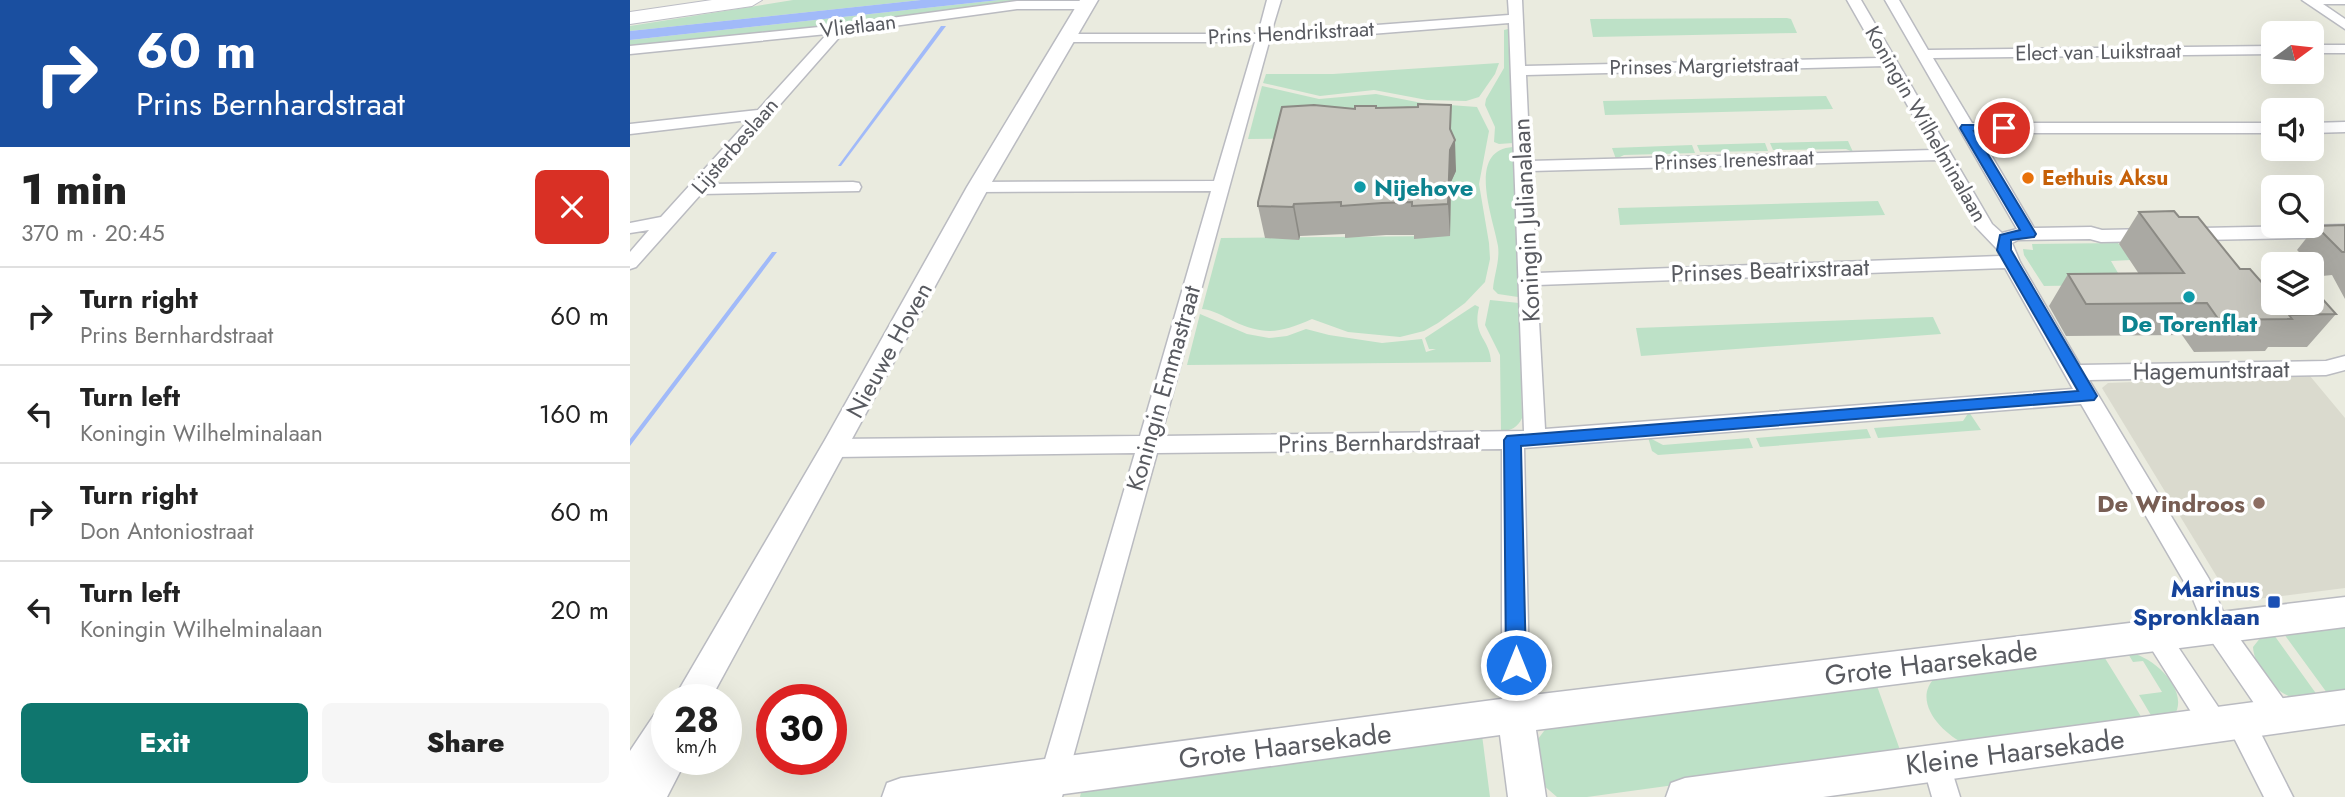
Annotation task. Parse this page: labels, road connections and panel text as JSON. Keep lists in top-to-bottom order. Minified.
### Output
{"streets":{"street":["Vlietlaan","Prins Hendrikstraat","Elect van Luikstraat","Prinses Margrietstraat","Koningin Wilhelminalaan","Lijsterbeslaan","Prinses Irenestraat","Koningin Julianalaan","Prinses Beatrixstraat","Nieuwe Hoven","Hagemuntstraat","Koningin Emmastraat","Prins Bernhardstraat","Grote Haarsekade","Kleine Haarsekade"]},"crossings":[["Vlietlaan","Lijsterbeslaan"],["Vlietlaan","Nieuwe Hoven"],["Prins Hendrikstraat","Koningin Julianalaan"],["Prins Hendrikstraat","Nieuwe Hoven"],["Prins Hendrikstraat","Koningin Emmastraat"],["Elect van Luikstraat","Koningin Wilhelminalaan"],["Prinses Margrietstraat","Koningin Wilhelminalaan"],["Prinses Margrietstraat","Koningin Julianalaan"],["Koningin Wilhelminalaan","Prinses Irenestraat"],["Koningin Wilhelminalaan","Prinses Beatrixstraat"],["Koningin Wilhelminalaan","Hagemuntstraat"],["Koningin Wilhelminalaan","Prins Bernhardstraat"],["Koningin Wilhelminalaan","Grote Haarsekade"],["Koningin Wilhelminalaan","Kleine Haarsekade"],["Prinses Irenestraat","Koningin Julianalaan"],["Koningin Julianalaan","Prinses Beatrixstraat"],["Koningin Julianalaan","Prins Bernhardstraat"],["Koningin Julianalaan","Grote Haarsekade"],["Nieuwe Hoven","Prins Bernhardstraat"],["Koningin Emmastraat","Prins Bernhardstraat"],["Koningin Emmastraat","Grote Haarsekade"]],"places":{"other":["Eethuis Aksu","Nijehove","De Torenflat","De Windroos"],"transit":["Marinus Spronklaan"]},"north":"right","page":{"turn":["60 m","Prins Bernhardstraat"],"heading":["1 min","370 m · 20:45"],"list":[{"name":"Turn right","note":"Prins Bernhardstraat","value":"60 m"},{"name":"Turn left","note":"Koningin Wilhelminalaan","value":"160 m"},{"name":"Turn right","note":"Don Antoniostraat","value":"60 m"},{"name":"Turn left","note":"Koningin Wilhelminalaan","value":"20 m"}],"speed":"28 km/h","limit":"30","buttons":["Exit","Share"]}}
